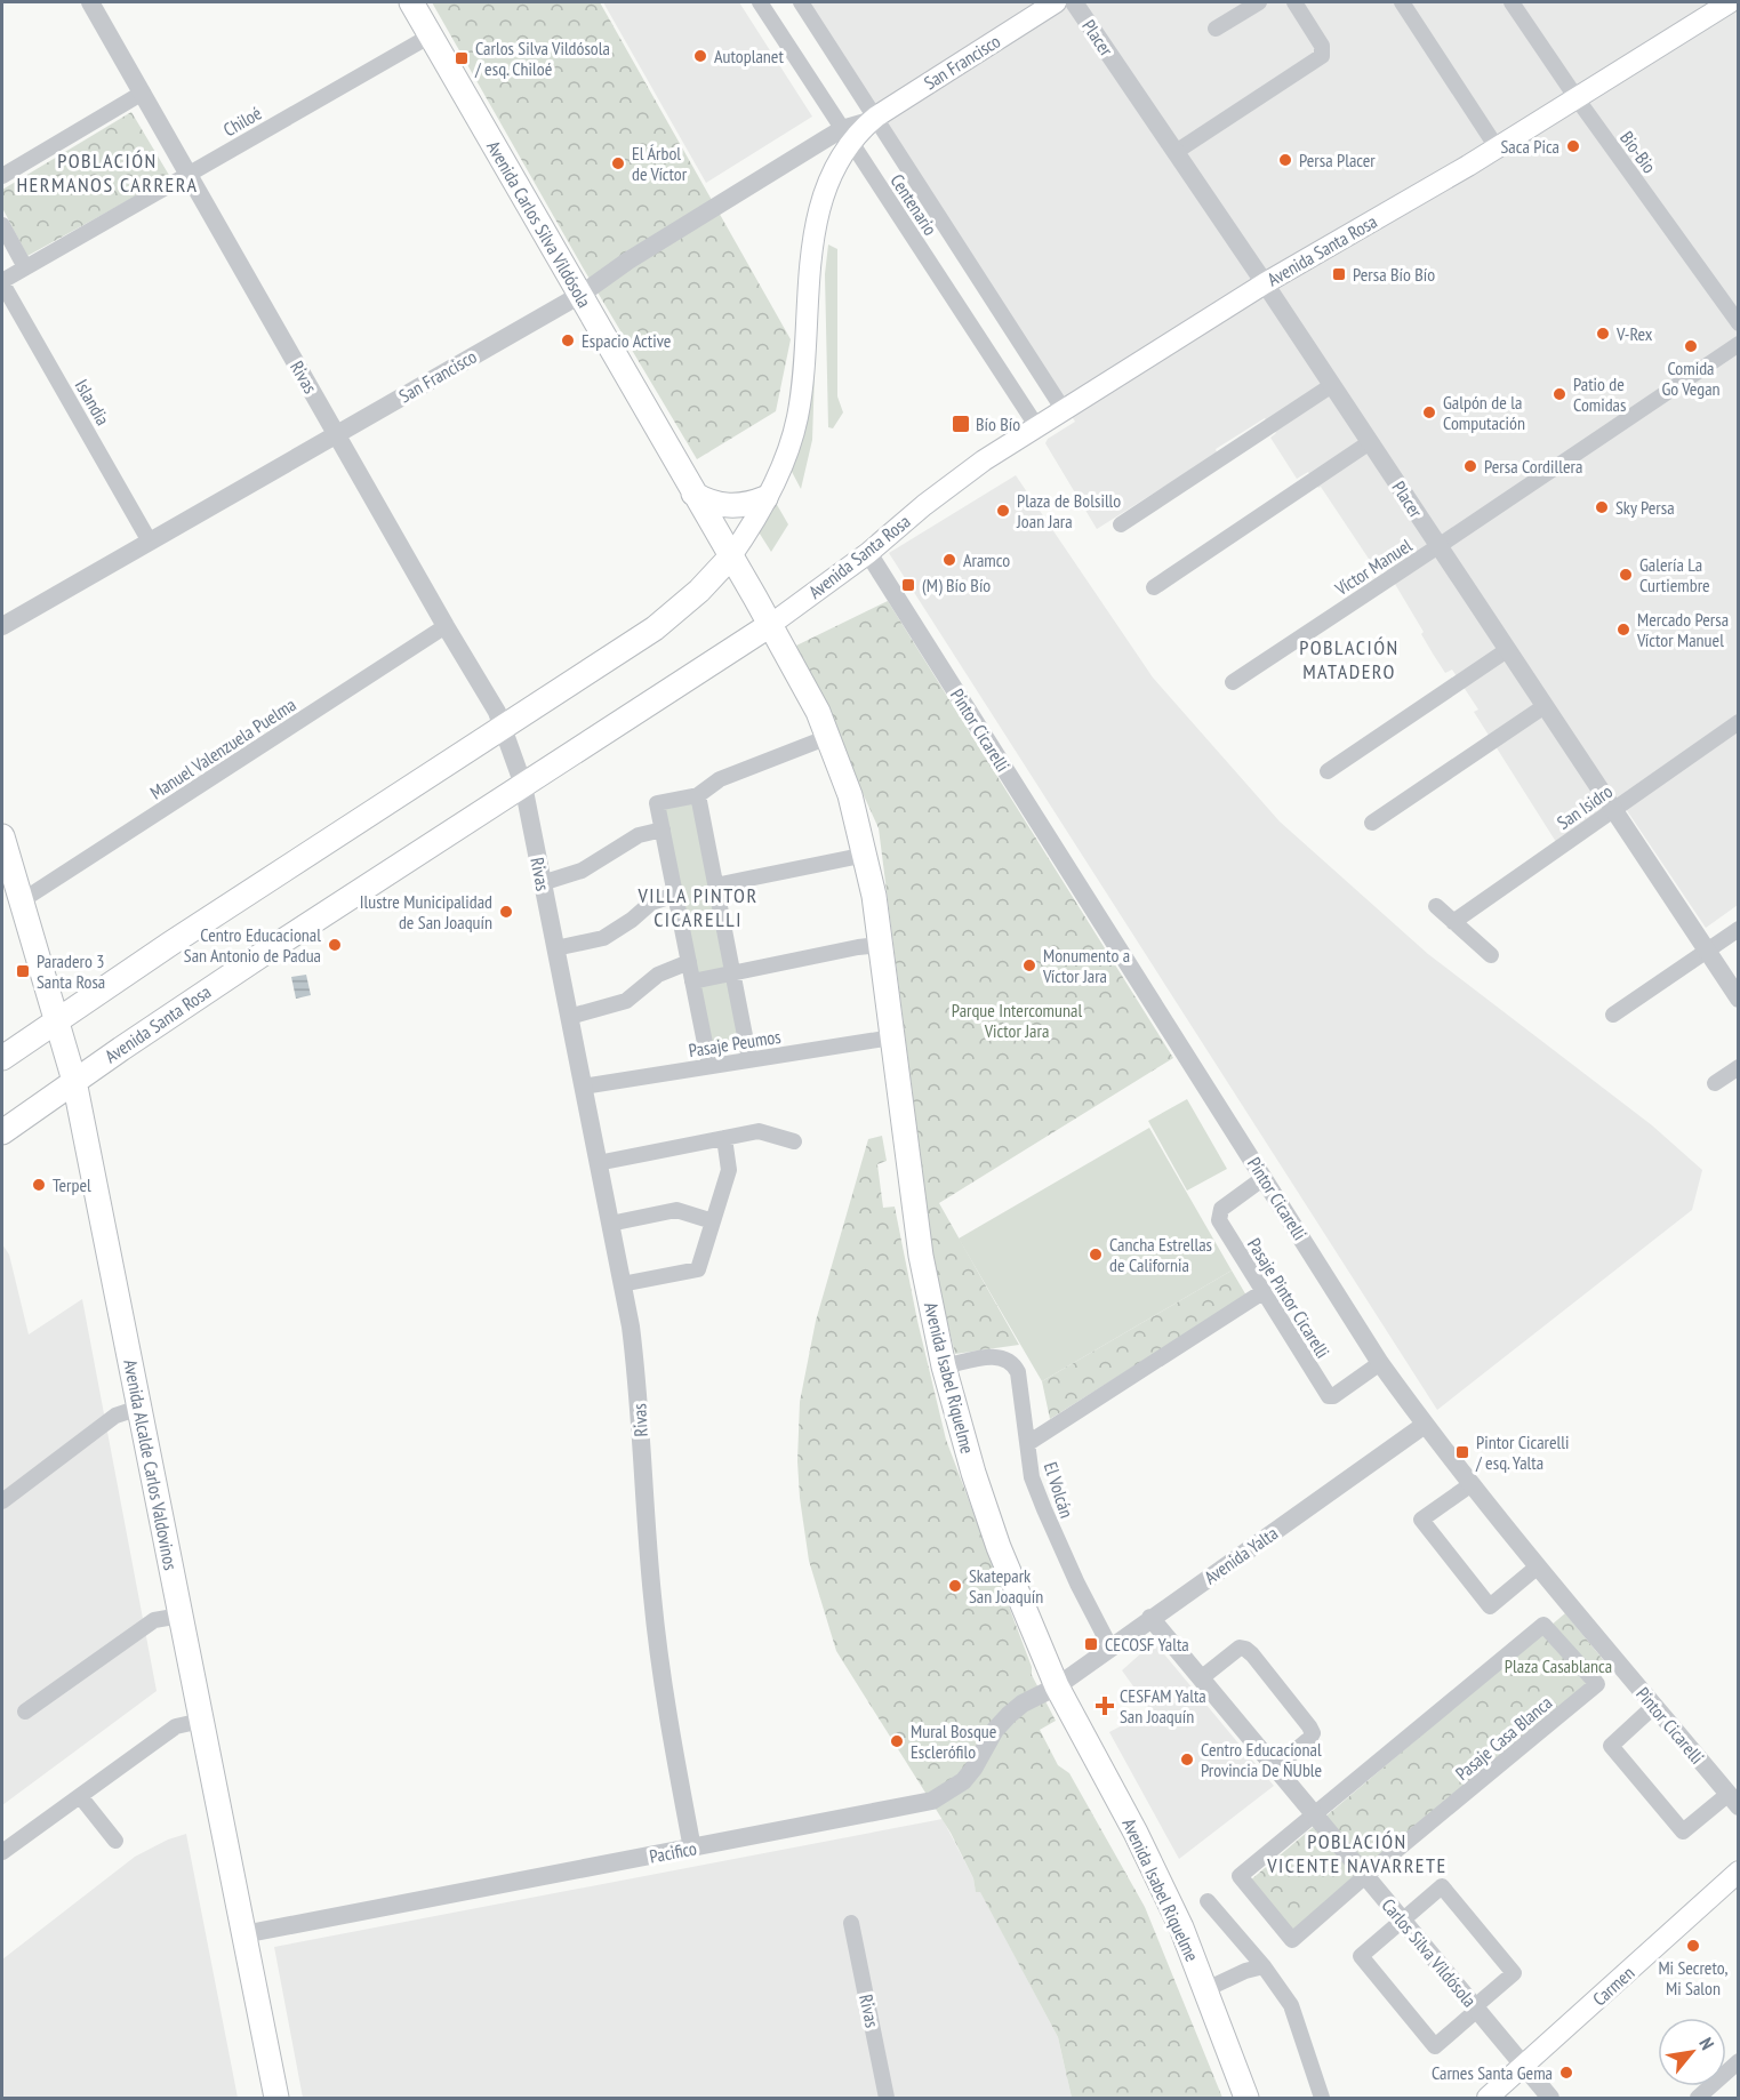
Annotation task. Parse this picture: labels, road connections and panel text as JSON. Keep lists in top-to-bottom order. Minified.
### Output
{"streets":{"main road":["San Francisco","Avenida Carlos Silva Vildósola","Avenida Santa Rosa","Avenida Isabel Riquelme","Avenida Alcalde Carlos Valdovinos","Carmen"],"street":["Placer","Chiloé","Bio-Bio","Centenario","Rivas","Islandia","Víctor Manuel","Pintor Cicarelli","Manuel Valenzuela Puelma","San Isidro","Pasaje Peumos","Pasaje Pintor Cicarelli","El Volcán","Avenida Yalta","Pasaje Casa Blanca","Pacifico","Carlos Silva Vildósola"]},"crossings":[["Placer","Avenida Santa Rosa"],["Placer","Víctor Manuel"],["Placer","San Isidro"],["San Francisco","Centenario"],["San Francisco","Avenida Carlos Silva Vildósola"],["San Francisco","Rivas"],["San Francisco","Islandia"],["Chiloé","Avenida Carlos Silva Vildósola"],["Chiloé","Rivas"],["Chiloé","Islandia"],["Bio-Bio","Avenida Santa Rosa"],["Centenario","Avenida Santa Rosa"],["Avenida Carlos Silva Vildósola","Avenida Santa Rosa"],["Avenida Carlos Silva Vildósola","Avenida Isabel Riquelme"],["Avenida Santa Rosa","Rivas"],["Avenida Santa Rosa","Pintor Cicarelli"],["Avenida Santa Rosa","Avenida Isabel Riquelme"],["Avenida Santa Rosa","Avenida Alcalde Carlos Valdovinos"],["Rivas","Manuel Valenzuela Puelma"],["Rivas","Pasaje Peumos"],["Rivas","Pacifico"],["Pintor Cicarelli","Pasaje Pintor Cicarelli"],["Pintor Cicarelli","Avenida Yalta"],["Manuel Valenzuela Puelma","Avenida Alcalde Carlos Valdovinos"],["Pasaje Peumos","Avenida Isabel Riquelme"],["Avenida Isabel Riquelme","El Volcán"],["Avenida Isabel Riquelme","Avenida Yalta"],["Avenida Isabel Riquelme","Pacifico"],["Avenida Alcalde Carlos Valdovinos","Pacifico"],["El Volcán","Avenida Yalta"],["Avenida Yalta","Pacifico"],["Avenida Yalta","Carlos Silva Vildósola"],["Pasaje Casa Blanca","Carlos Silva Vildósola"],["Carlos Silva Vildósola","Carmen"]],"districts":["POBLACIÓN HERMANOS CARRERA","POBLACIÓN MATADERO","VILLA PINTOR CICARELLI","POBLACIÓN VICENTE NAVARRETE"],"parks":["Parque Intercomunal Victor Jara","Plaza Casablanca"],"places":{"other":["Autoplanet","Saca Pica","Persa Placer","El Árbol de Víctor","V-Rex","Espacio Active","Comida Go Vegan","Patio de Comidas","Galpón de la Computación","Persa Cordillera","Sky Persa","Plaza de Bolsillo Joan Jara","Aramco","Galería La Curtiembre","Mercado Persa Víctor Manuel","Ilustre Municipalidad de San Joaquín","Centro Educacional San Antonio de Padua","Monumento a Víctor Jara","Terpel","Cancha Estrellas de California","Skatepark San Joaquín","Mural Bosque Esclerófilo","Centro Educacional Provincia De ÑUble","Mi Secreto, Mi Salon","Carnes Santa Gema"],"transit":["Carlos Silva Vildósola / esq. Chiloé","Persa Bío Bío","Bío Bío","(M) Bío Bío","Paradero 3 Santa Rosa","Pintor Cicarelli / esq. Yalta","CECOSF Yalta"],"health":["CESFAM Yalta San Joaquín"]},"north":"top right"}
